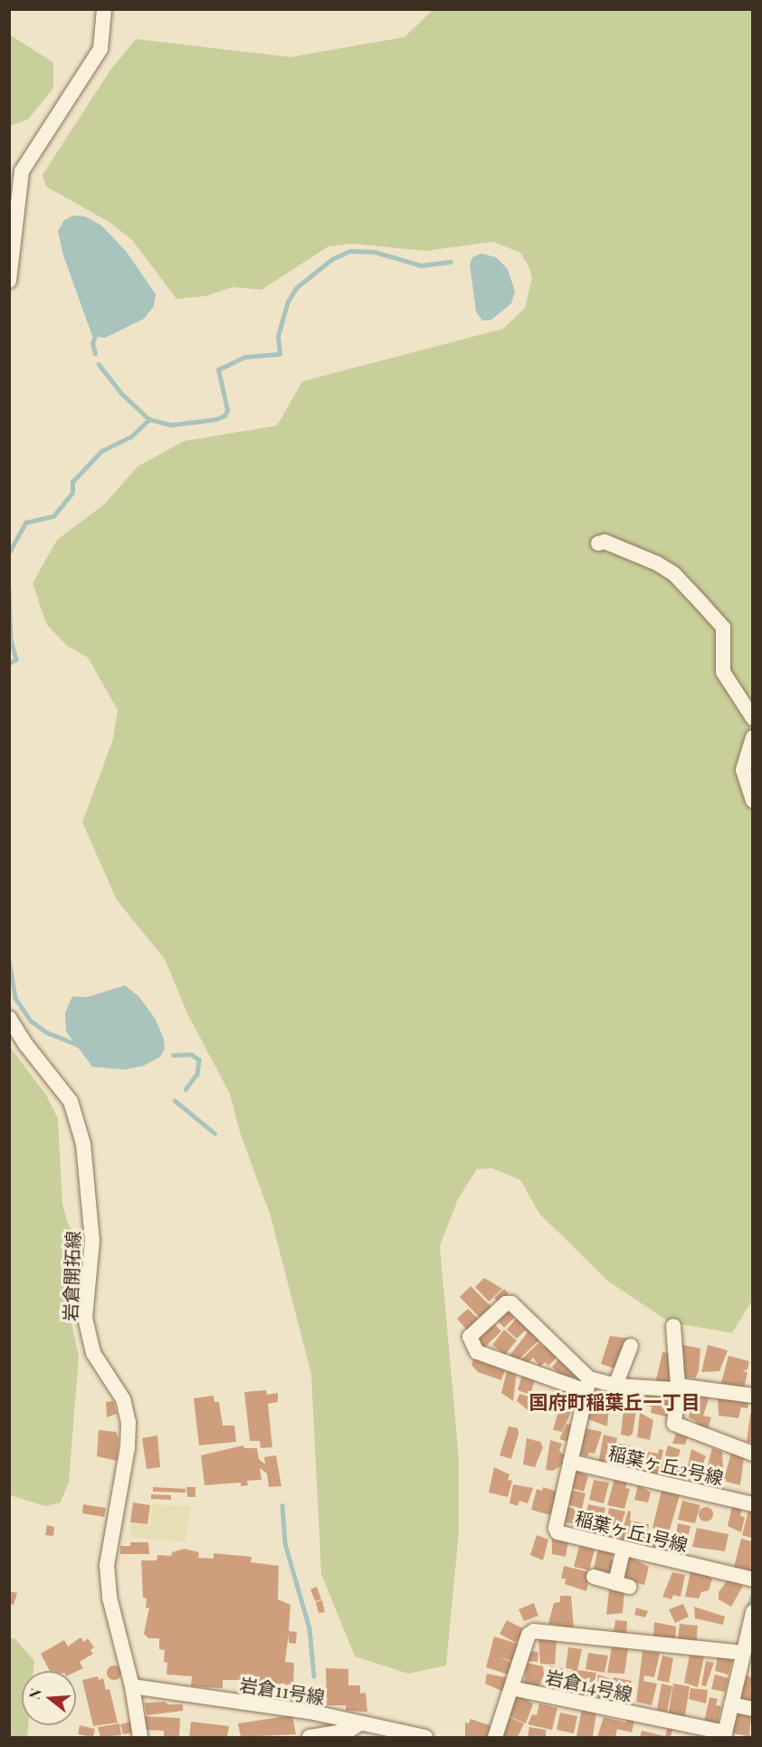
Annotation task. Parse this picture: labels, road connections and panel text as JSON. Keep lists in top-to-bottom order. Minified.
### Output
{"streets":{"street":["岩倉開拓線","稲葉ヶ丘2号線","稲葉ヶ丘1号線","岩倉14号線","岩倉11号線"]},"crossings":[["岩倉開拓線","岩倉11号線"],["稲葉ヶ丘2号線","稲葉ヶ丘1号線"]],"districts":["国府町稲葉丘一丁目"],"north":"left"}
